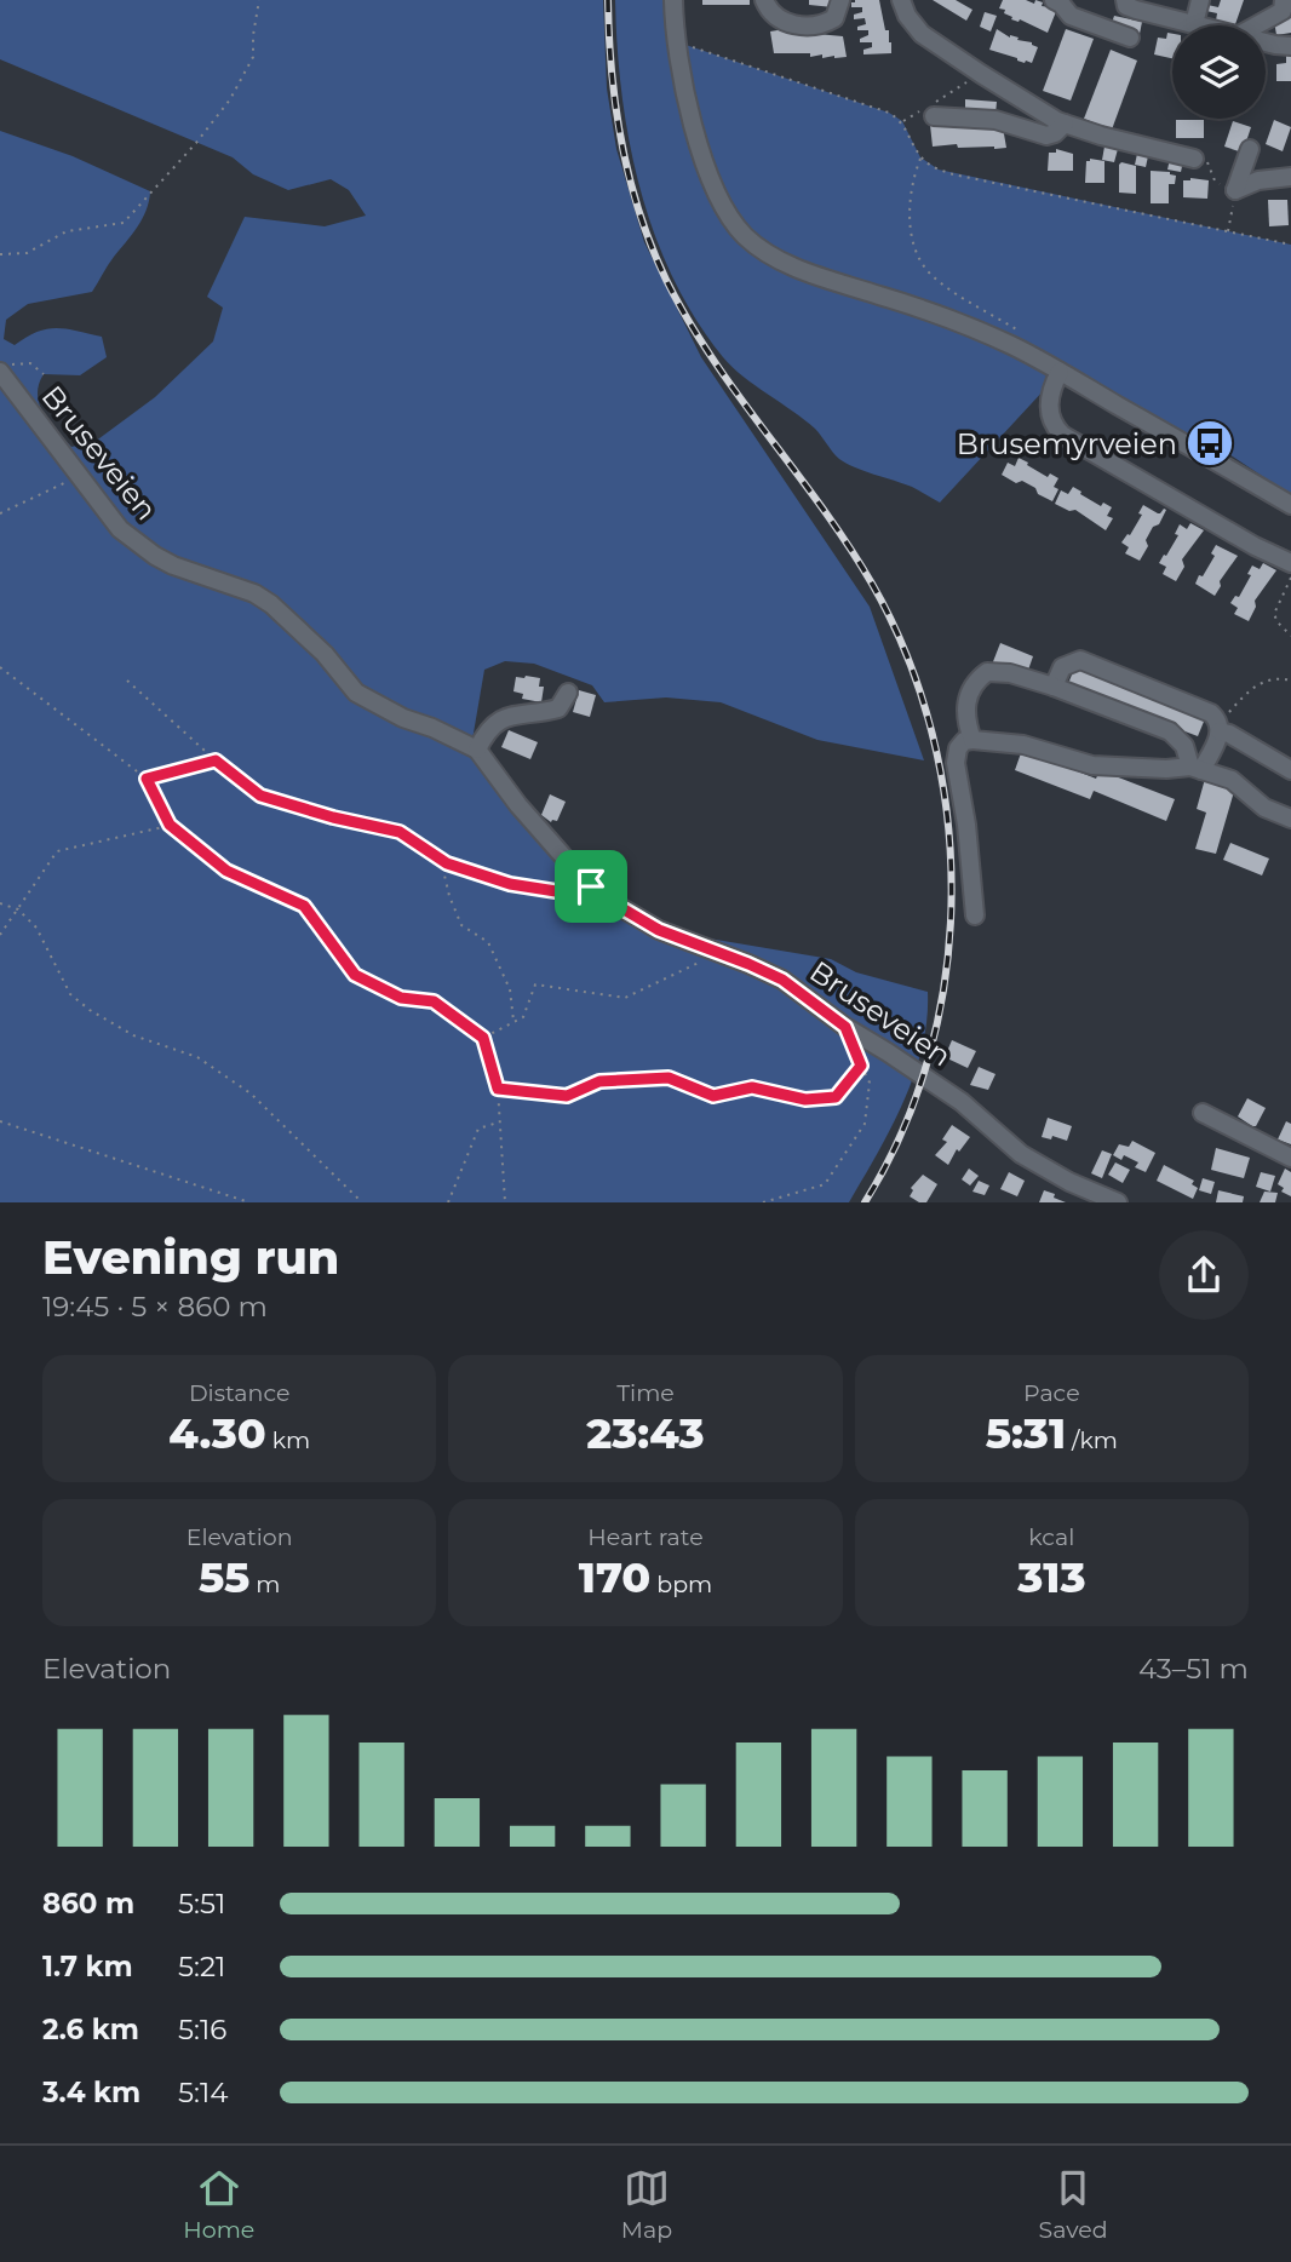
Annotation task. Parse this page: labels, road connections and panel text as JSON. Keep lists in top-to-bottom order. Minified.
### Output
{"streets":{"street":["Bruseveien"]},"places":{"bus stop":["Brusemyrveien"]},"page":{"heading":["Evening run","19:45 · 5 × 860 m"],"stats":[["Distance","4.30 km"],["Time","23:43"],["Pace","5:31 /km"],["Elevation","55 m"],["Heart rate","170 bpm"],["kcal","313"]],"chart":["Elevation","43–51 m"],"list":[{"name":"860 m","note":"5:51"},{"name":"1.7 km","note":"5:21"},{"name":"2.6 km","note":"5:16"},{"name":"3.4 km","note":"5:14"}],"tabs":["Home","Map","Saved"]}}
